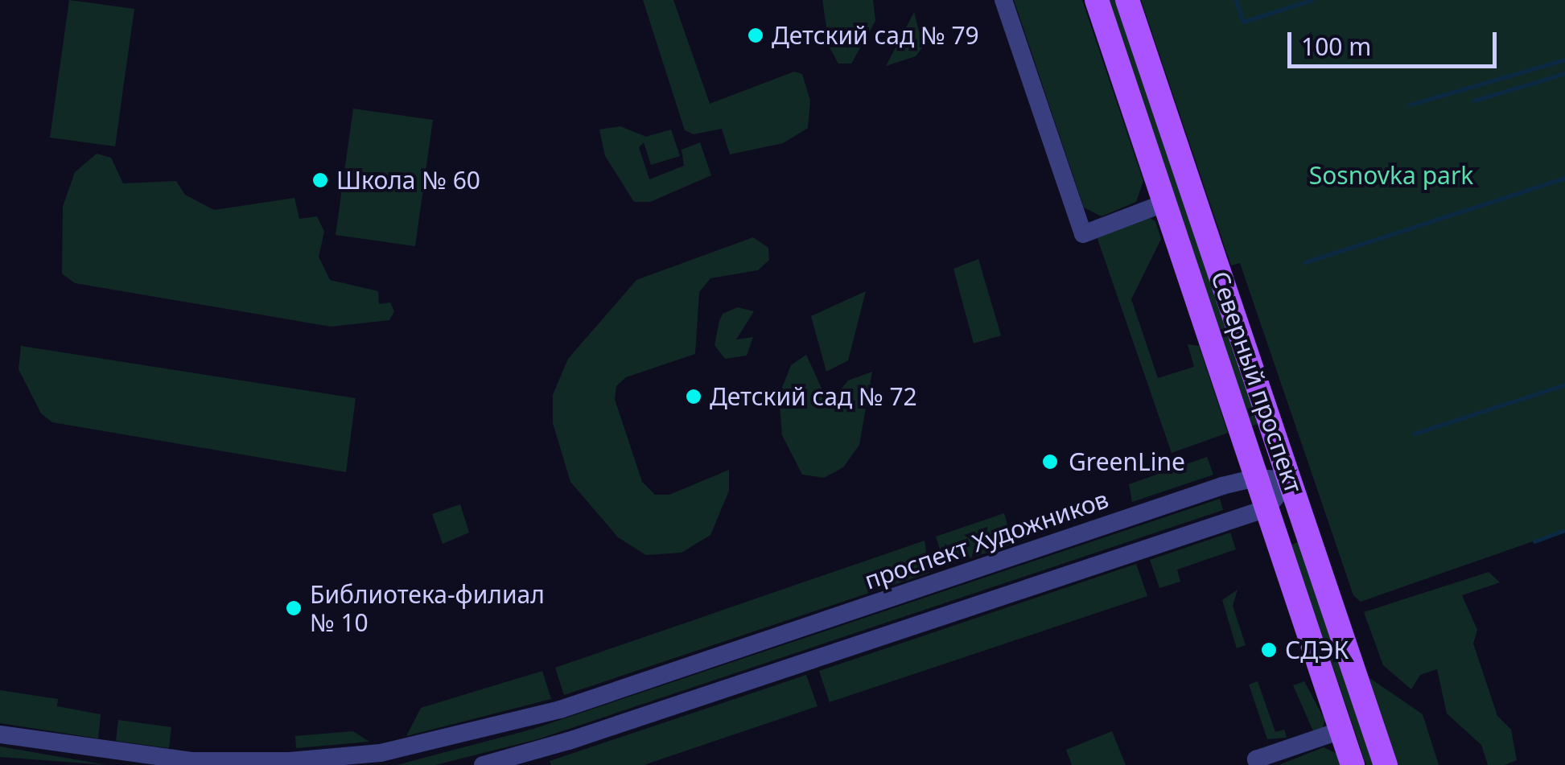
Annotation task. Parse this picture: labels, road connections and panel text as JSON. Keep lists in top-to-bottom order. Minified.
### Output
{"streets":{"main road":["Северный проспект"],"street":["проспект Художников"]},"crossings":[["Северный проспект","проспект Художников"]],"parks":["Sosnovka park"],"places":["Детский сад № 79","Школа № 60","Детский сад № 72","GreenLine","Библиотека-филиал № 10","СДЭК"],"scale_bar":"100 m"}
